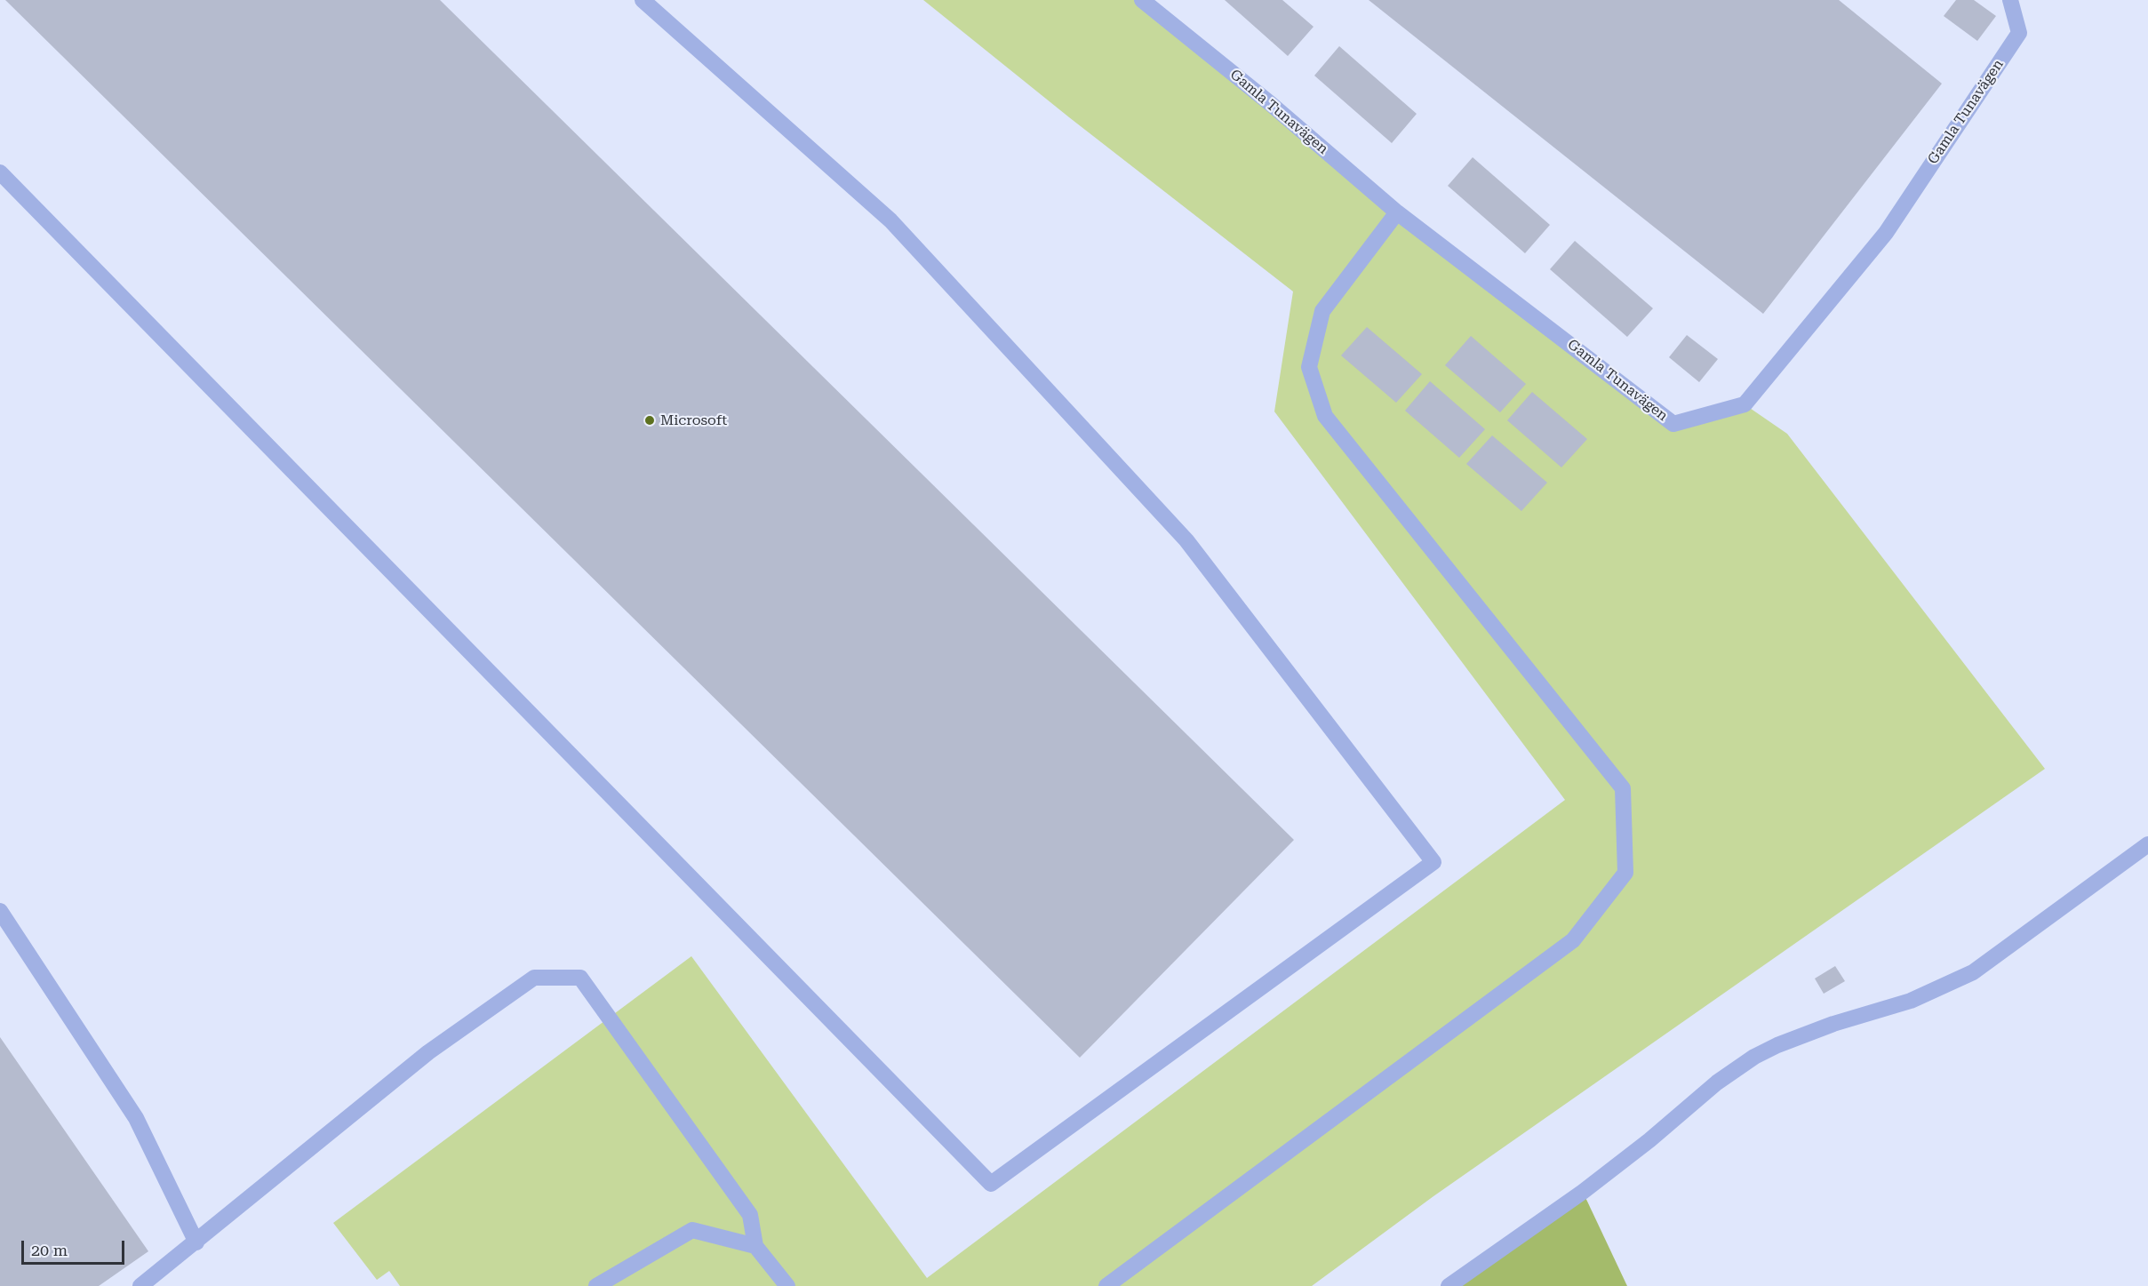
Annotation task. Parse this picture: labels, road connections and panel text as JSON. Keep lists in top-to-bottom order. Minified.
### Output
{"streets":{"lane":["Gamla Tunavägen"]},"places":["Microsoft"],"scale_bar":"20 m"}
